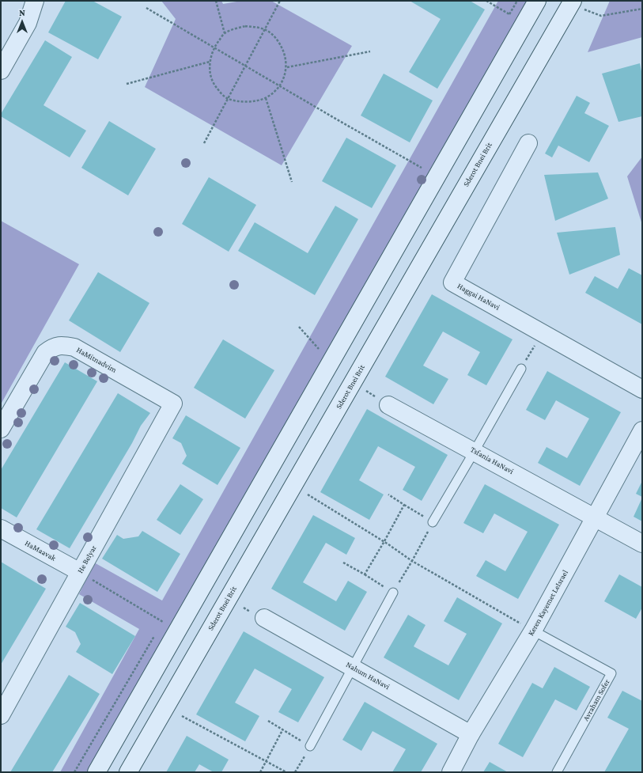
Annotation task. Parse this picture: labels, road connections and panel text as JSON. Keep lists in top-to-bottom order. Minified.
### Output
{"streets":{"street":["Sderot Bnei Brit","Haggai HaNavi","HaMitnadvim","Tsfania HaNavi","HaMaavak","He BeIyar","Keren Kayemet LeIsrael","Nahum HaNavi"],"lane":["Avraham Sofer"]},"crossings":[["HaMitnadvim","He BeIyar"],["Tsfania HaNavi","Keren Kayemet LeIsrael"],["HaMaavak","He BeIyar"],["Keren Kayemet LeIsrael","Nahum HaNavi"],["Keren Kayemet LeIsrael","Avraham Sofer"]],"north":"top"}
